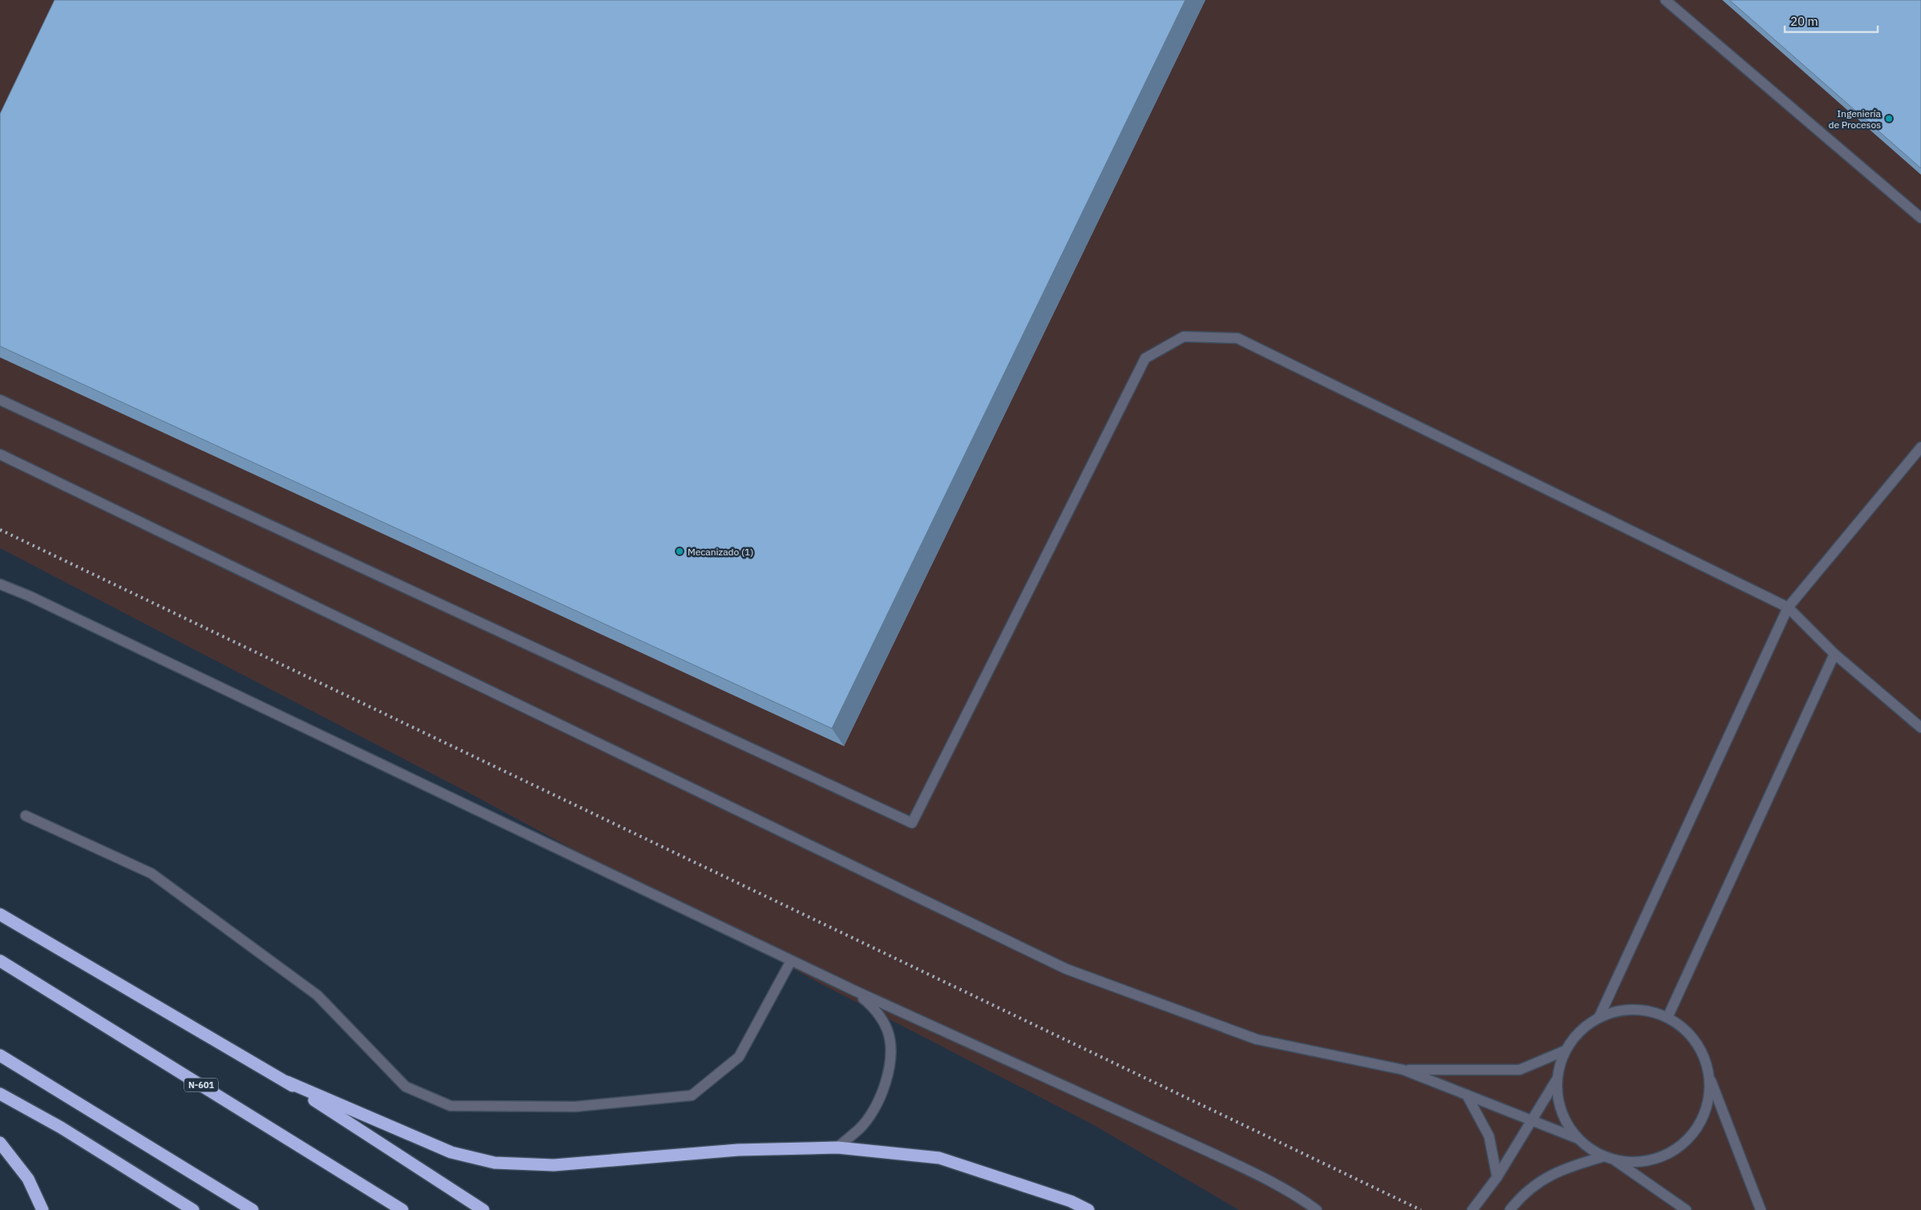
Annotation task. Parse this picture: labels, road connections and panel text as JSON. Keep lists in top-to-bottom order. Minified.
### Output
{"streets":{"highway":["N-601"]},"places":["Ingeniería de Procesos","Mecanizado (1)"],"scale_bar":"20 m"}
